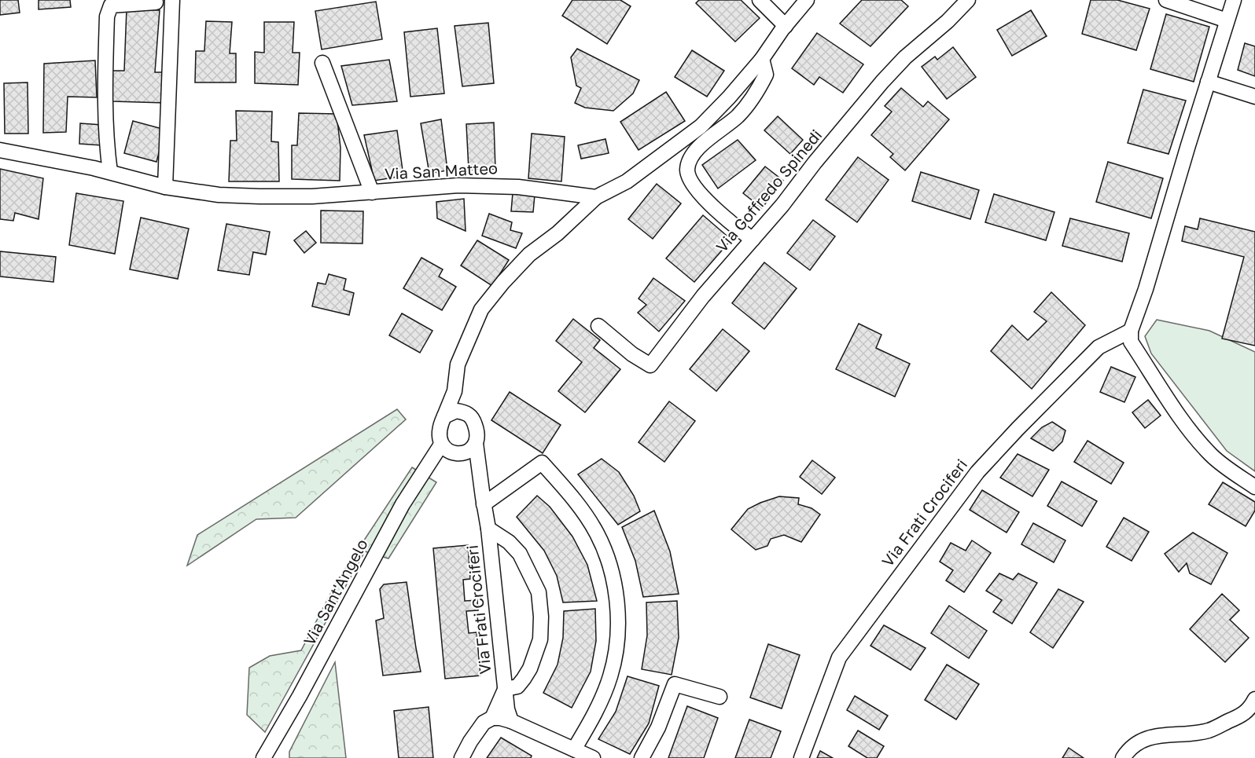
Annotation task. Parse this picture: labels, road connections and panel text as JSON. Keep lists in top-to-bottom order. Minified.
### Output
{"streets":{"street":["Via San Matteo","Via Goffredo Spinedi","Via Frati Crociferi","Via Sant'Angelo"]},"crossings":[["Via Frati Crociferi","Via Sant'Angelo"]]}
